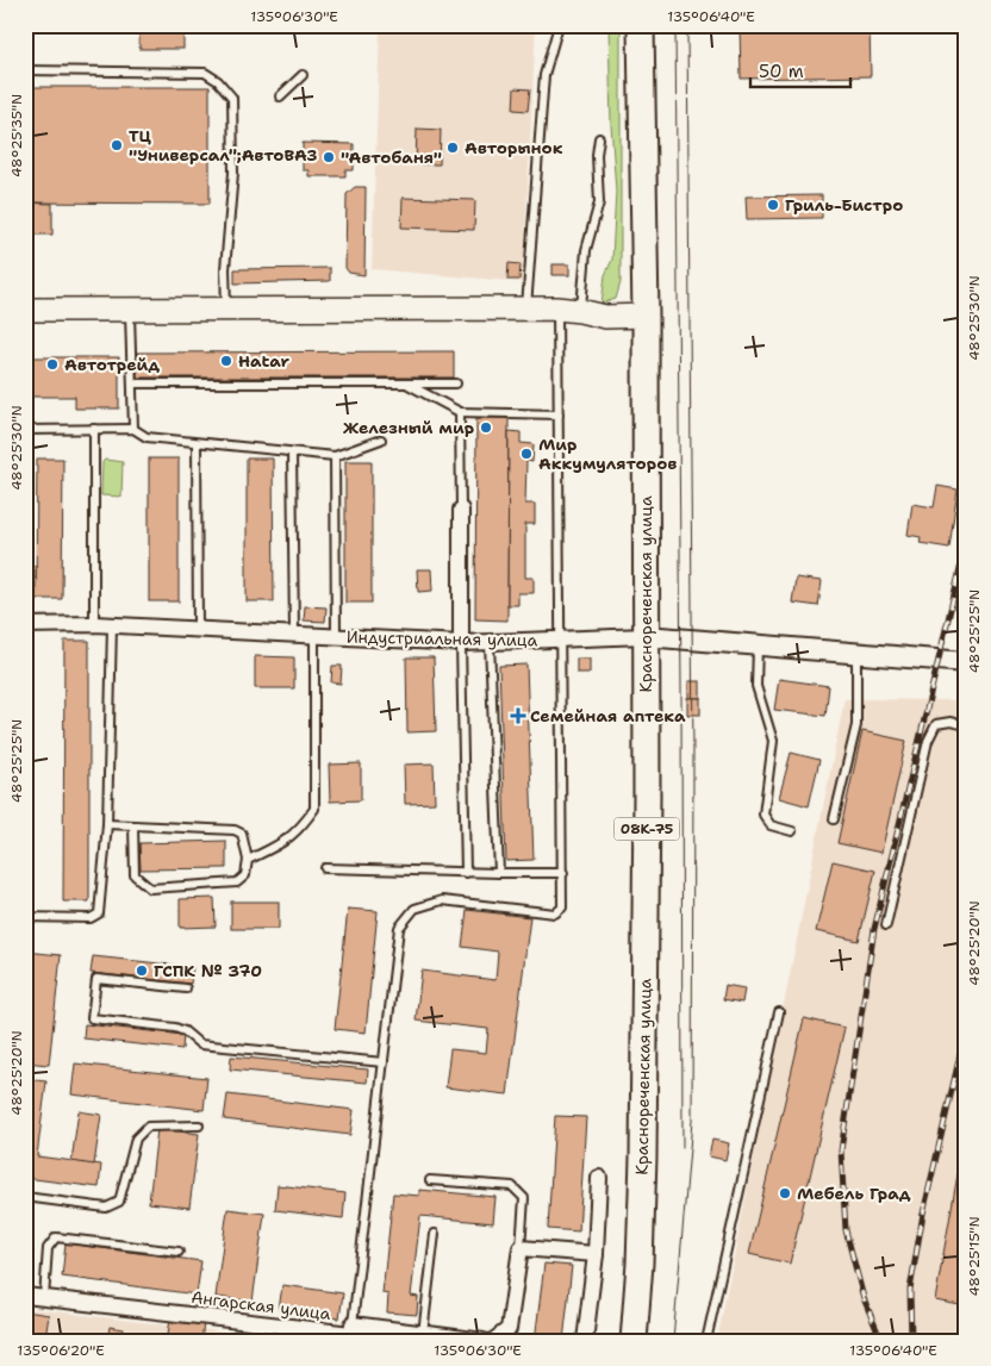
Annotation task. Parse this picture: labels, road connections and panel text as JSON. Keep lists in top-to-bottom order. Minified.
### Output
{"streets":{"main road":["Краснореченская улица","08К-75"],"street":["Индустриальная улица","Ангарская улица"]},"crossings":[["Краснореченская улица","Индустриальная улица"]],"places":{"other":["ТЦ \"Универсал\";АвтоВАЗ","Авторынок","\"Автобаня\"","Гриль-Бистро","Hatar","Автотрейд","Железный мир","Мир Аккумуляторов","ГСПК № 370","Мебель Град"],"health":["Семейная аптека"]},"scale_bar":"50 m","coordinates":["135°06'30\"E","135°06'40\"E","48°25'35\"N","48°25'30\"N","48°25'25\"N","48°25'20\"N","48°25'15\"N","135°06'20\"E"]}
